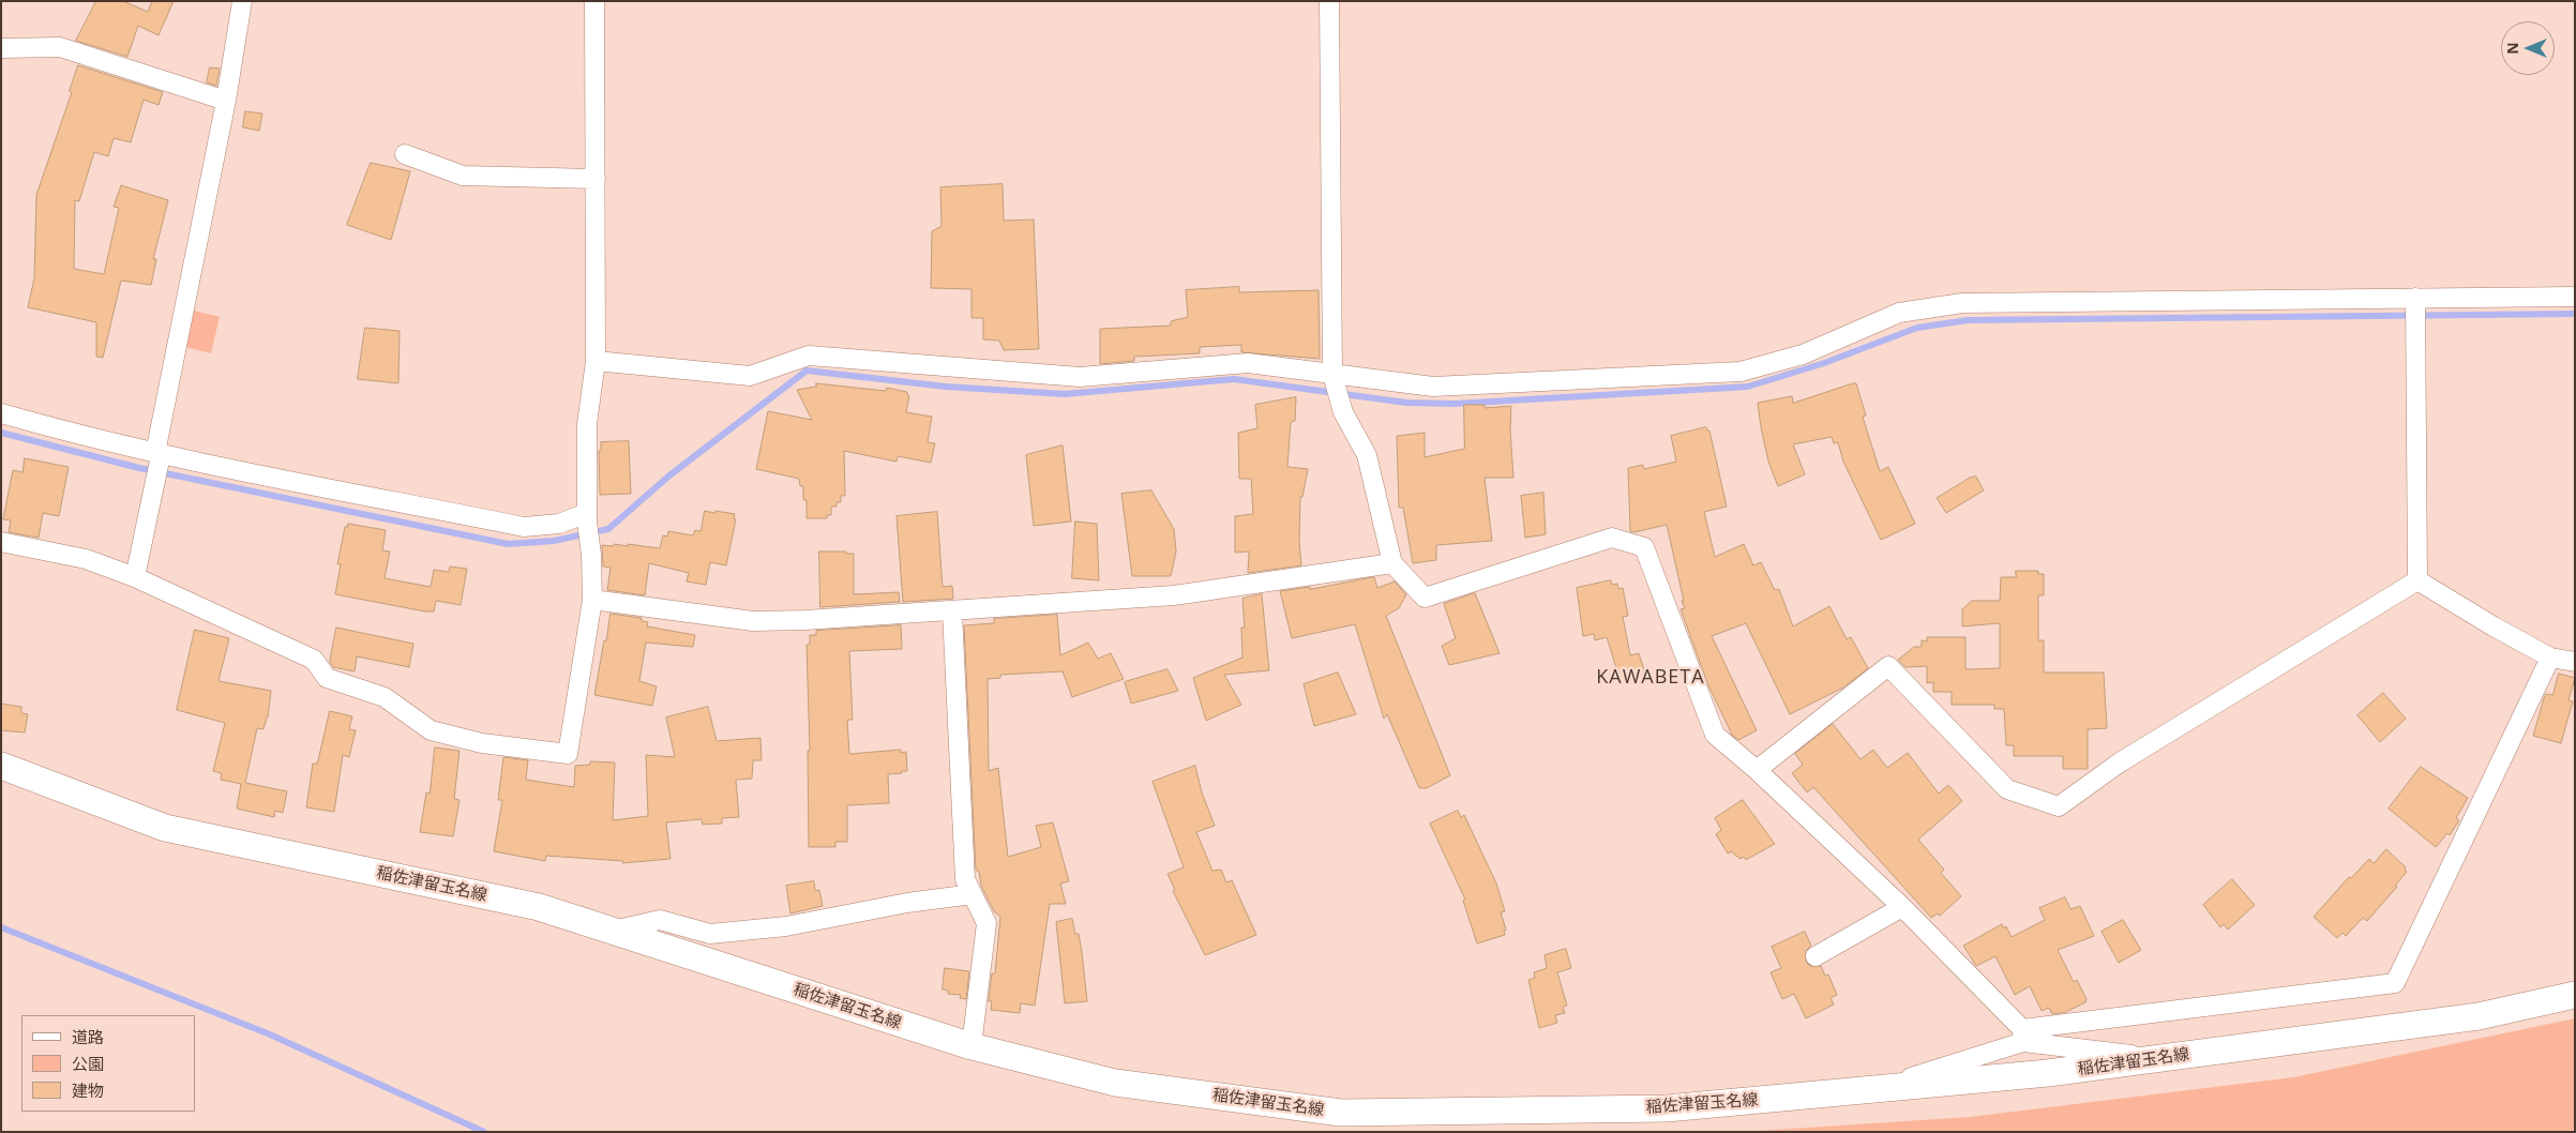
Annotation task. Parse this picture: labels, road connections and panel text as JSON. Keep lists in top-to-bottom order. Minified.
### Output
{"streets":{"main road":["稲佐津留玉名線"]},"districts":["KAWABETA"],"legend":["道路","公園","建物"],"north":"left"}
